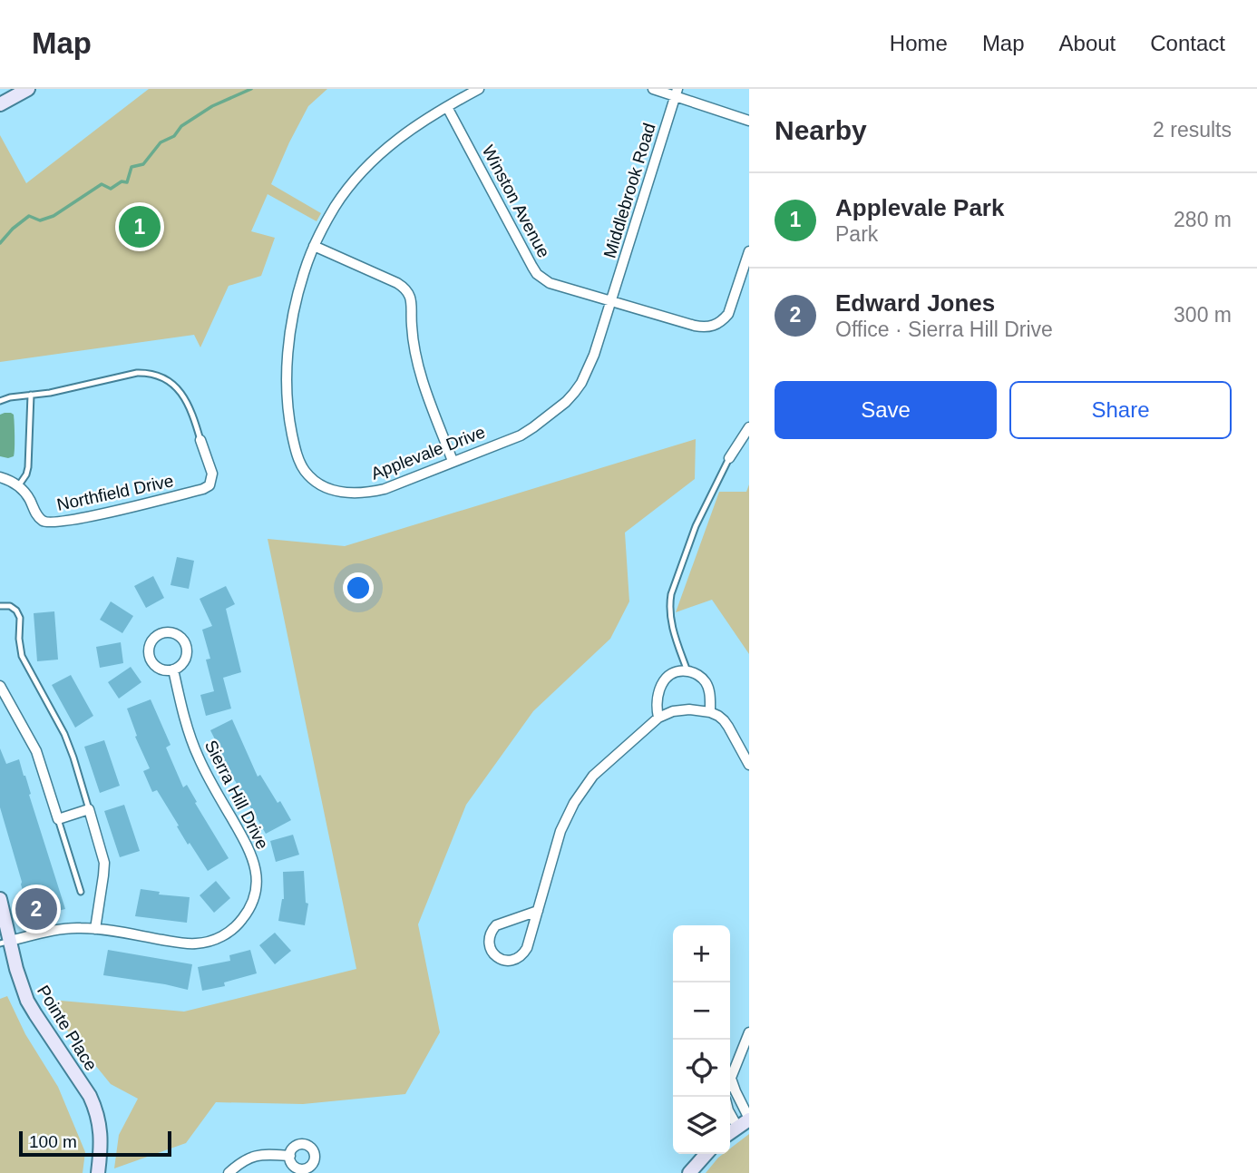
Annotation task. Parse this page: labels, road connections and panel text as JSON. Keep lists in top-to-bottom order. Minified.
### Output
{"streets":{"street":["Middlebrook Road","Winston Avenue","Applevale Drive","Northfield Drive","Sierra Hill Drive","Pointe Place"]},"crossings":[["Middlebrook Road","Winston Avenue"],["Middlebrook Road","Applevale Drive"],["Winston Avenue","Applevale Drive"],["Sierra Hill Drive","Pointe Place"]],"scale_bar":"100 m","page":{"header":"Map","nav":["Home","Map","About","Contact"],"heading":["Nearby","2 results"],"list":[{"mark":"1","name":"Applevale Park","note":"Park","value":"280 m"},{"mark":"2","name":"Edward Jones","note":"Office · Sierra Hill Drive","value":"300 m"}],"pins":["1","2"],"buttons":["Save","Share"],"map_buttons":["+","−"],"scale":"100 m"}}
